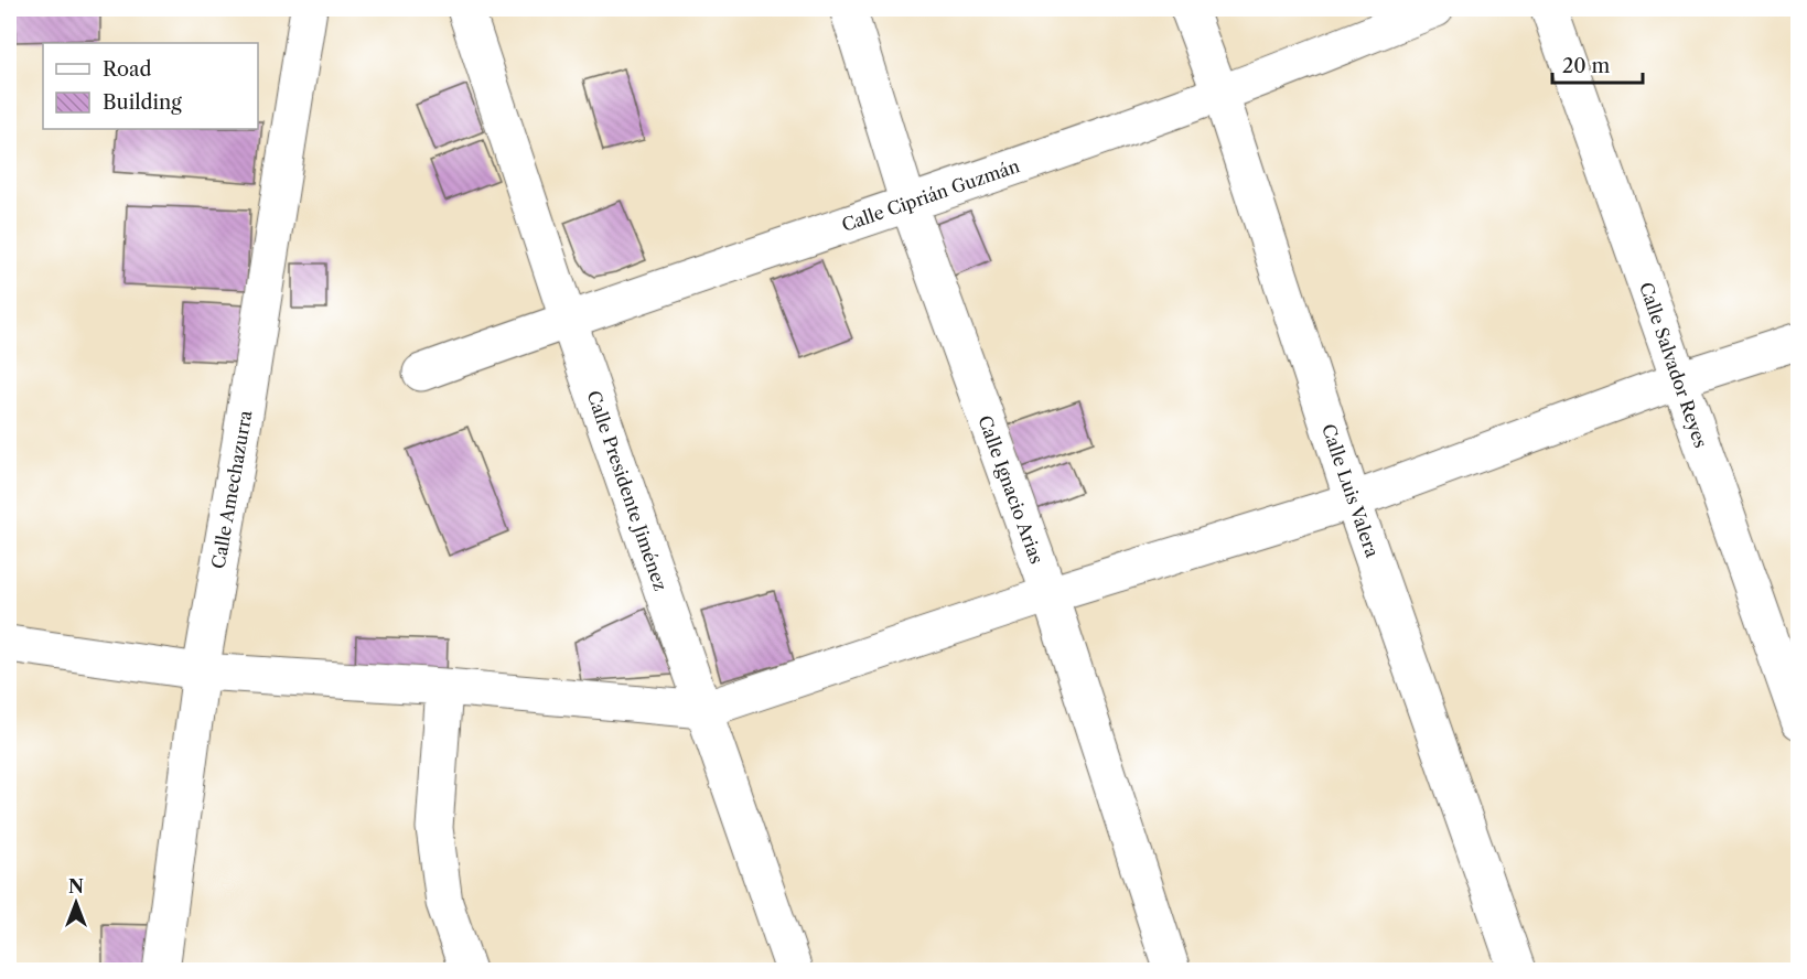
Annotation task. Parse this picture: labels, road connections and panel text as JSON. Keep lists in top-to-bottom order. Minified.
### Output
{"streets":{"street":["Calle Ciprián Guzmán","Calle Salvador Reyes","Calle Amechazurra","Calle Ignacio Arias","Calle Presidente Jiménez","Calle Luis Valera"]},"crossings":[["Calle Ciprián Guzmán","Calle Ignacio Arias"],["Calle Ciprián Guzmán","Calle Presidente Jiménez"],["Calle Ciprián Guzmán","Calle Luis Valera"]],"legend":["Road","Building"],"scale_bar":"20 m","north":"top"}
